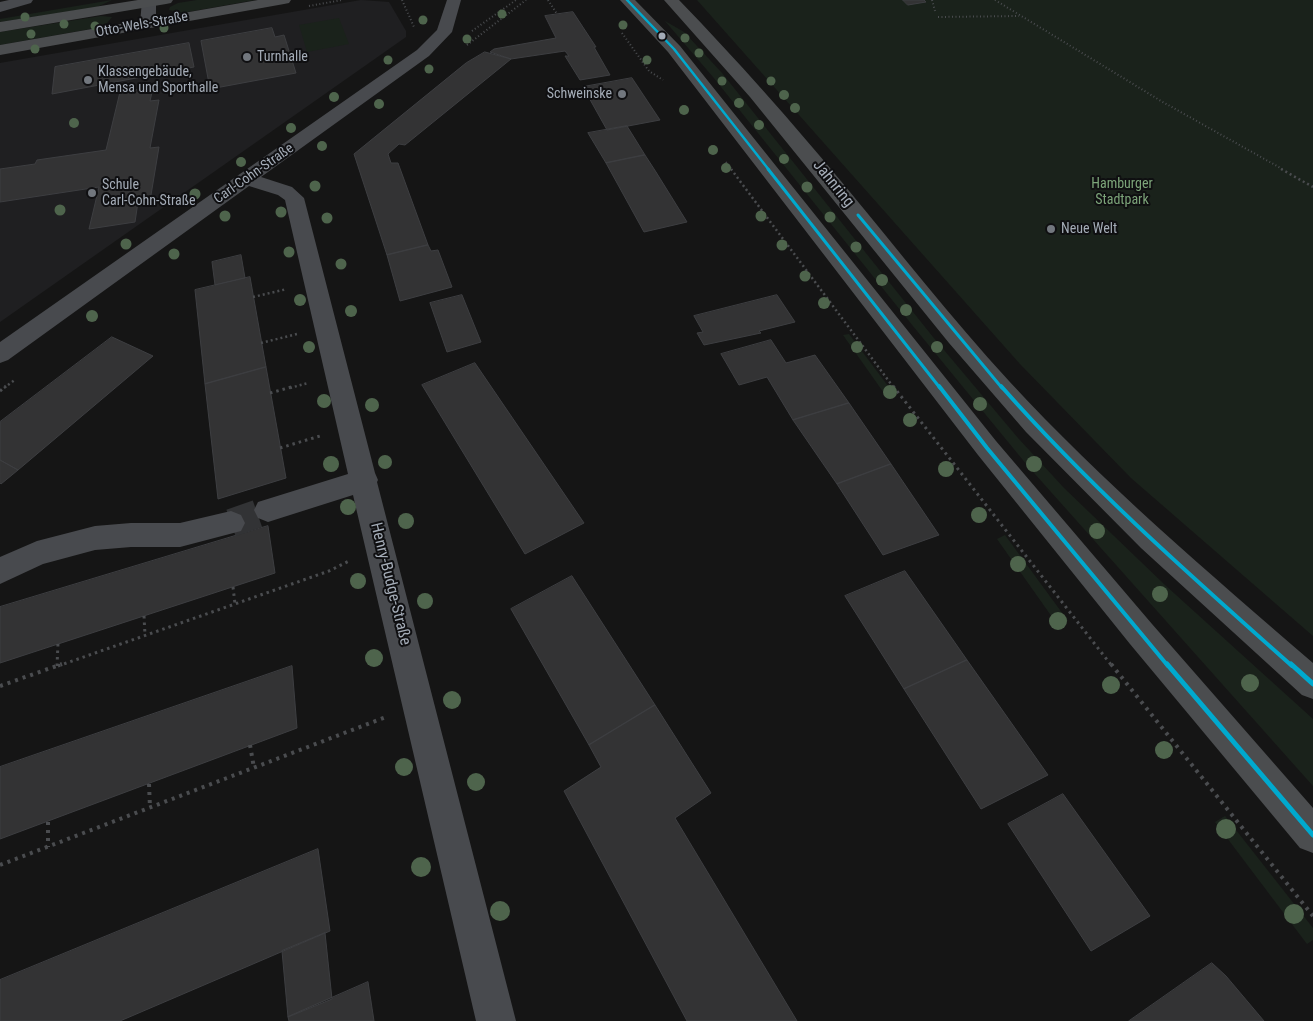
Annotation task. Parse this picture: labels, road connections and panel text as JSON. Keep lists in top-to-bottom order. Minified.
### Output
{"streets":{"main road":["Otto-Wels-Straße","Jahnring"],"street":["Carl-Cohn-Straße","Henry-Budge-Straße"]},"crossings":[["Carl-Cohn-Straße","Henry-Budge-Straße"]],"parks":["Hamburger Stadtpark"],"places":["Turnhalle","Klassengebäude, Mensa und Sporthalle","Schweinske","Schule Carl-Cohn-Straße","Neue Welt"]}
